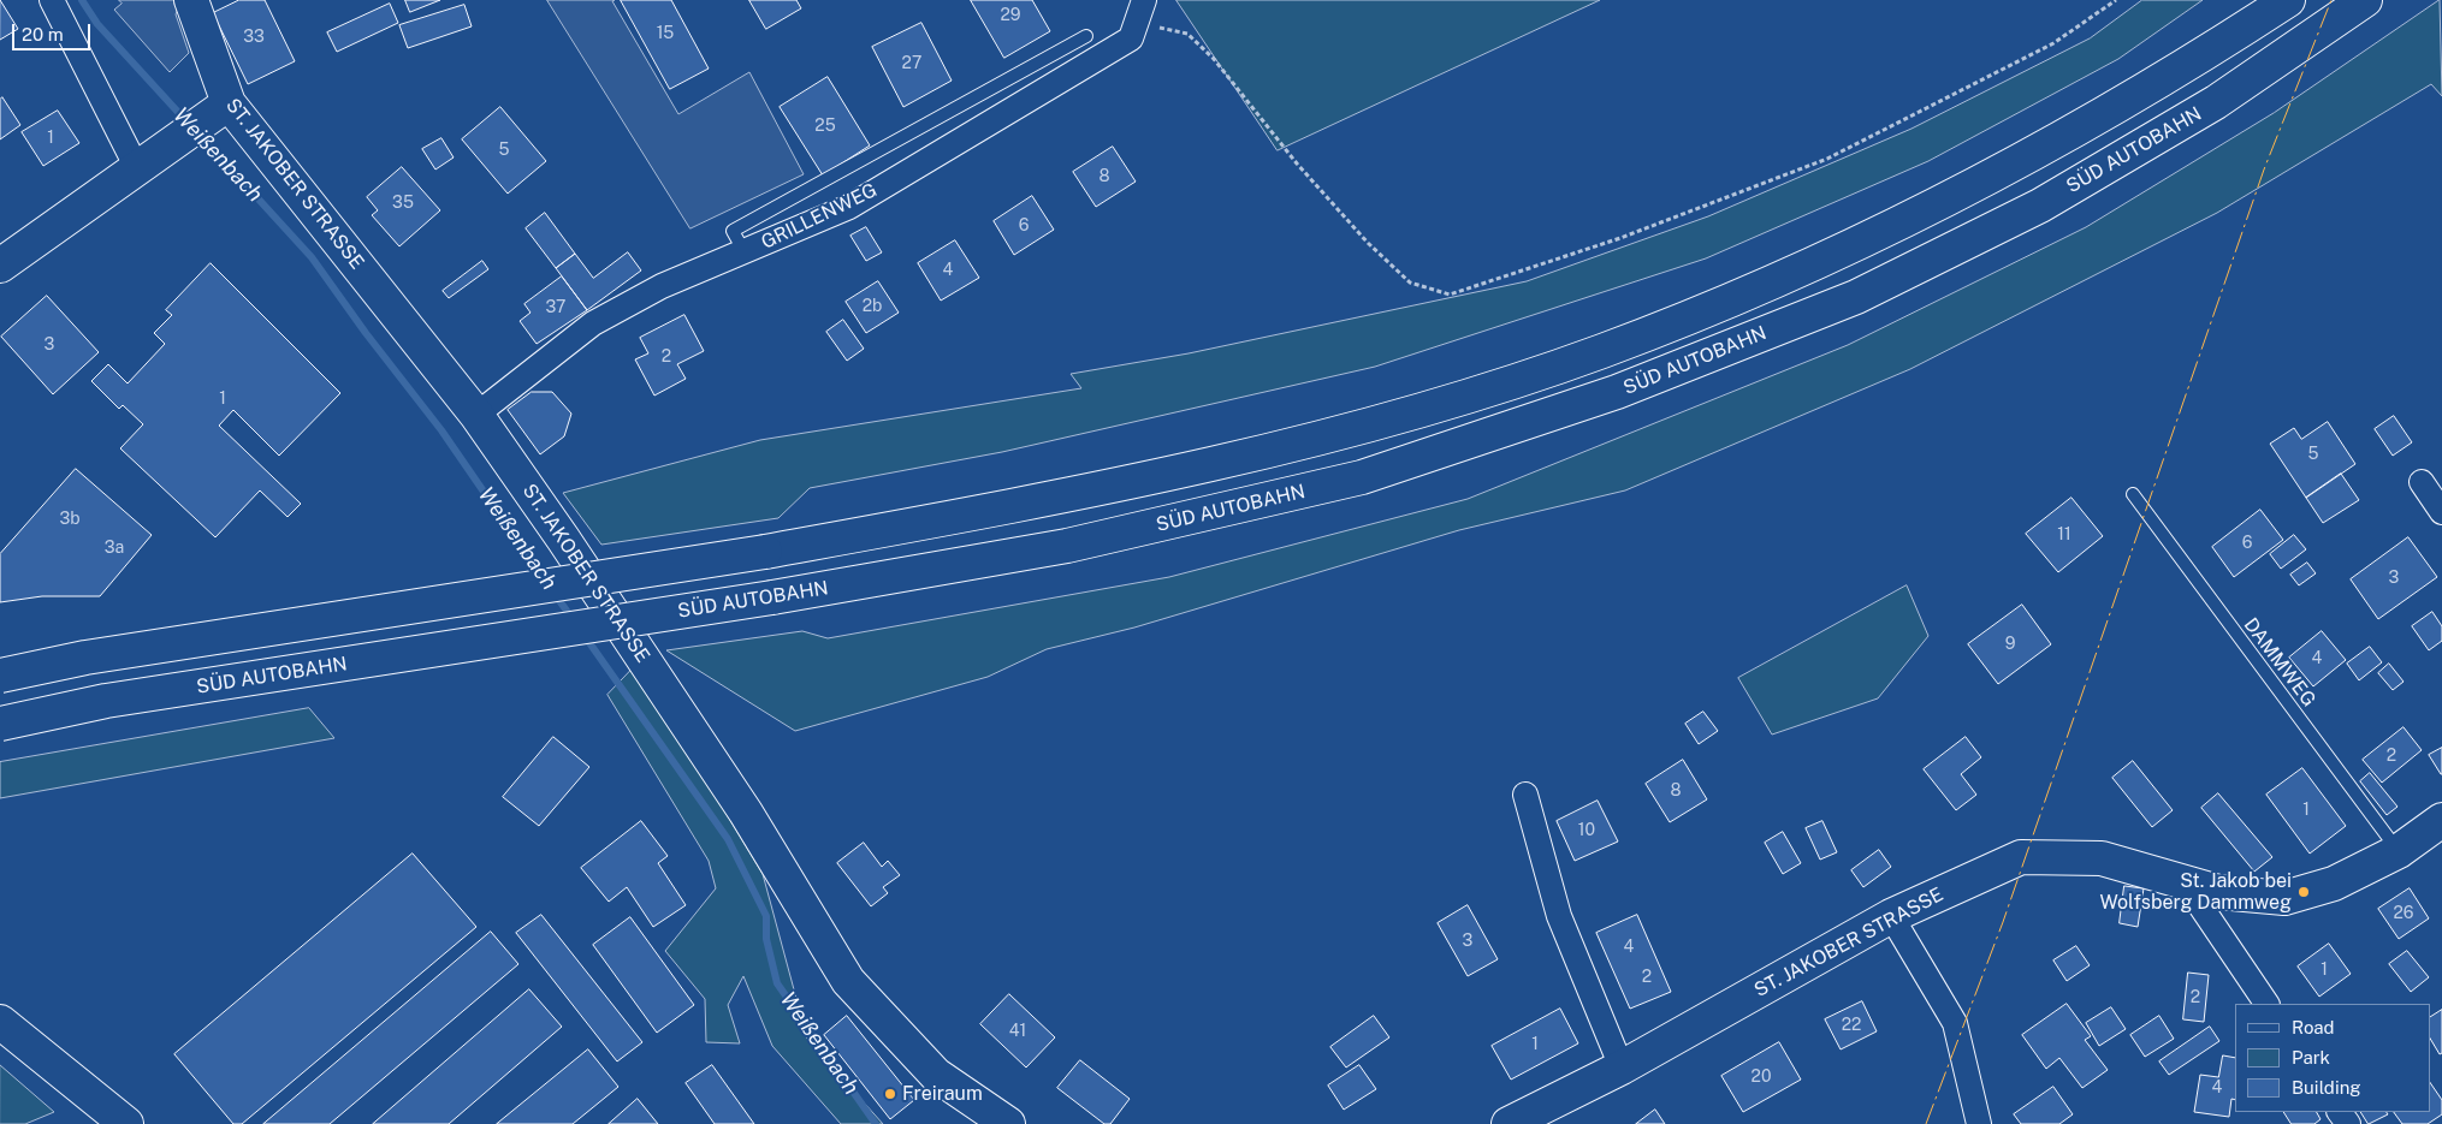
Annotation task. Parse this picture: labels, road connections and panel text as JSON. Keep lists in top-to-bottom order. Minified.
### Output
{"streets":{"main road":["SÜD AUTOBAHN","ST. JAKOBER STRASSE"],"street":["GRILLENWEG"],"lane":["DAMMWEG"]},"crossings":[["ST. JAKOBER STRASSE","GRILLENWEG"],["ST. JAKOBER STRASSE","DAMMWEG"]],"water":["Weißenbach"],"places":["St. Jakob bei Wolfsberg Dammweg","Freiraum"],"house_numbers":["29","15","33","27","25","1","5","8","35","6","4","2b","37","3","2","1","5","3b","11","6","3a","3","9","4","2","8","1","10","26","3","4","1","2","2","22","41","1","20","4"],"legend":["Road","Park","Building"],"scale_bar":"20 m"}
